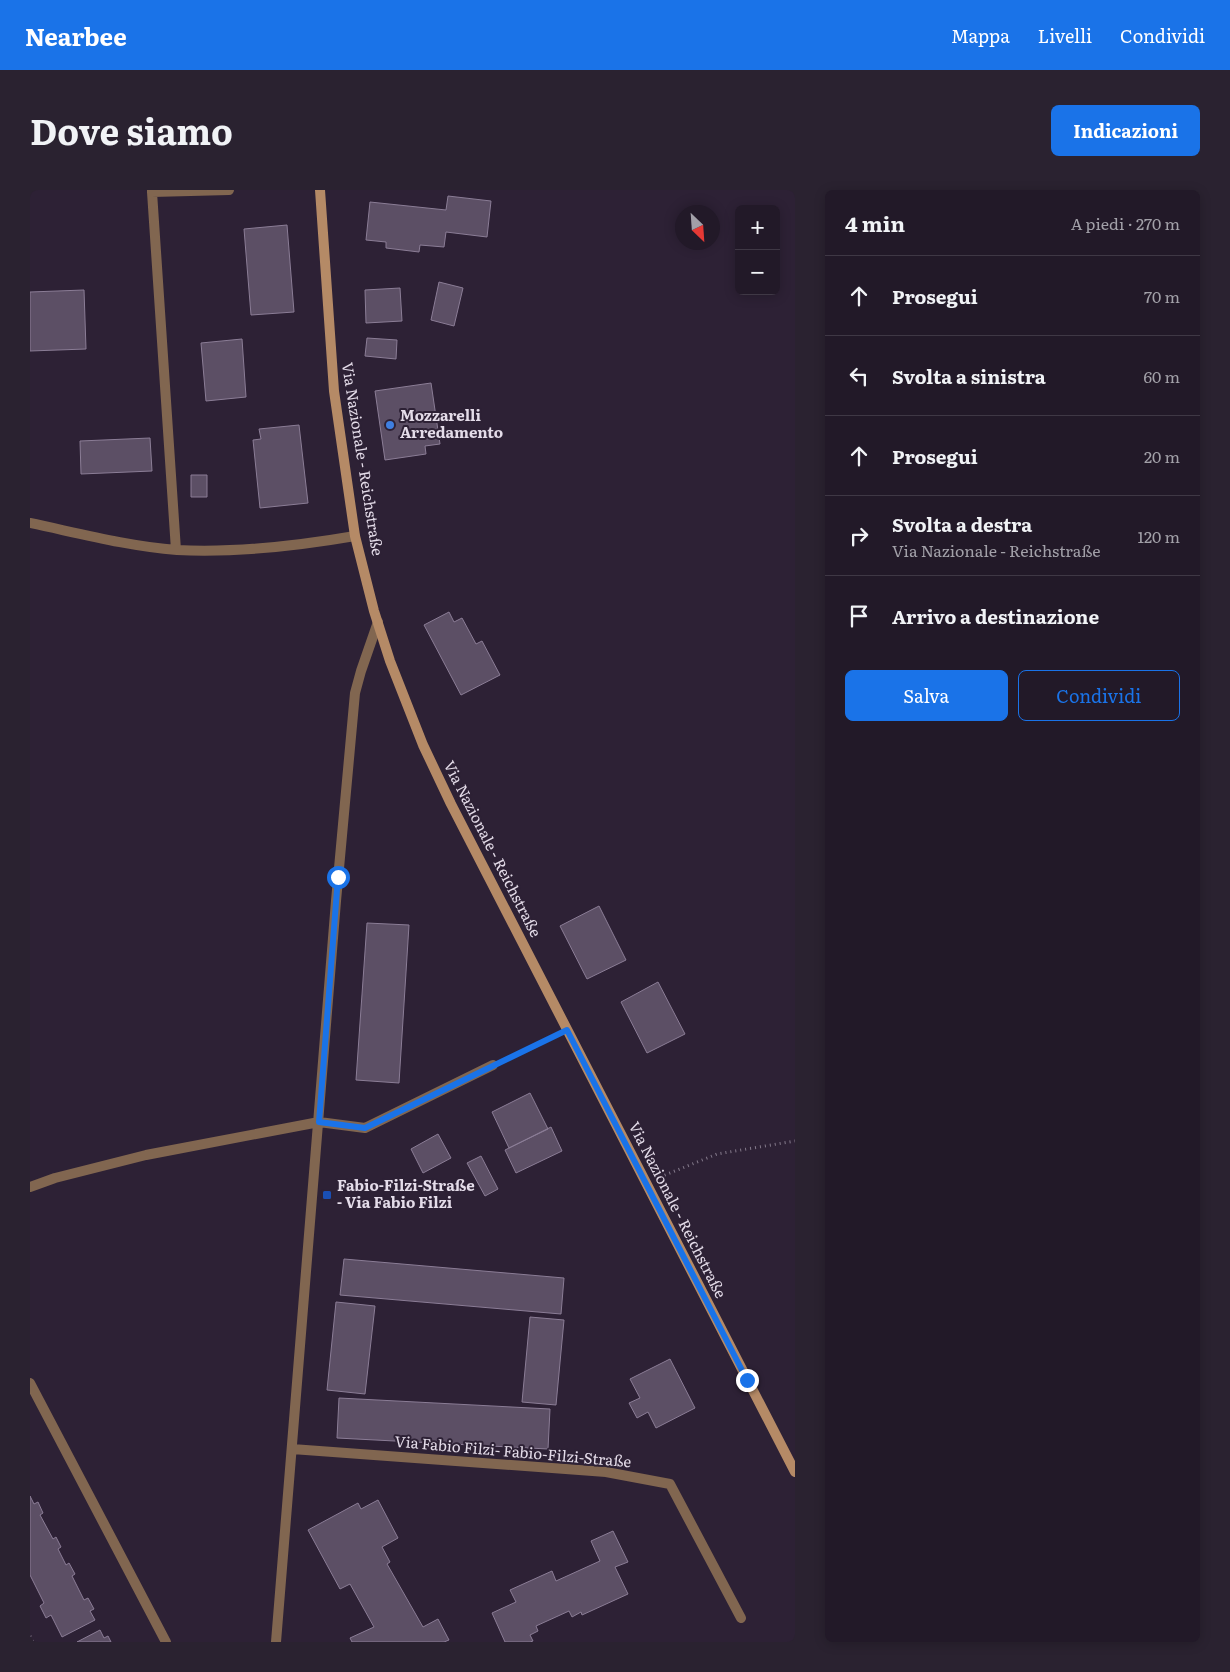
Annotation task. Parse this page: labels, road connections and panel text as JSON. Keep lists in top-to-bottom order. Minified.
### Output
{"streets":{"main road":["Via Nazionale - Reichstraße"],"street":["Via Fabio Filzi- Fabio-Filzi-Straße"]},"places":{"other":["Mozzarelli Arredamento"],"transit":["Fabio-Filzi-Straße - Via Fabio Filzi"]},"north":"bottom right","page":{"header":"Nearbee","nav":["Mappa","Livelli","Condividi"],"title":"Dove siamo","buttons":["Indicazioni",["Salva","Condividi"]],"heading":["4 min","A piedi · 270 m"],"map_buttons":["+","−"],"list":[["Prosegui","70 m"],["Svolta a sinistra","60 m"],["Prosegui","20 m"],["Svolta a destra","Via Nazionale - Reichstraße","120 m"],"Arrivo a destinazione"]}}
